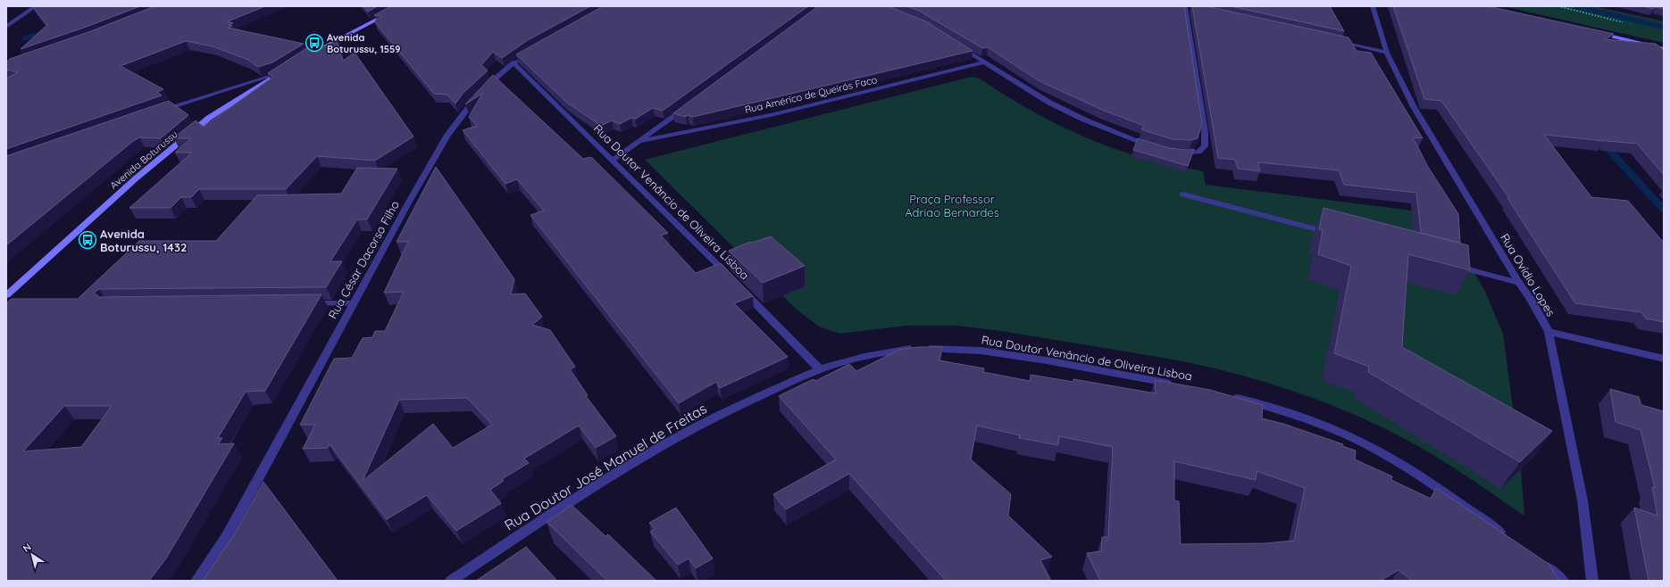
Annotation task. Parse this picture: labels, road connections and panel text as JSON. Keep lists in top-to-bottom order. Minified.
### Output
{"streets":{"main road":["Avenida Boturussu"],"street":["Rua Américo de Queirós Faco","Rua Doutor Venâncio de Oliveira Lisboa","Rua César Dacorso Filho","Rua Ovídio Lopes","Rua Doutor José Manuel de Freitas"]},"crossings":[["Rua Doutor Venâncio de Oliveira Lisboa","Rua César Dacorso Filho"],["Rua Doutor Venâncio de Oliveira Lisboa","Rua Doutor José Manuel de Freitas"]],"parks":["Praça Professor Adriao Bernardes"],"places":{"bus stop":["Avenida Boturussu, 1559","Avenida Boturussu, 1432"]},"north":"top left"}
